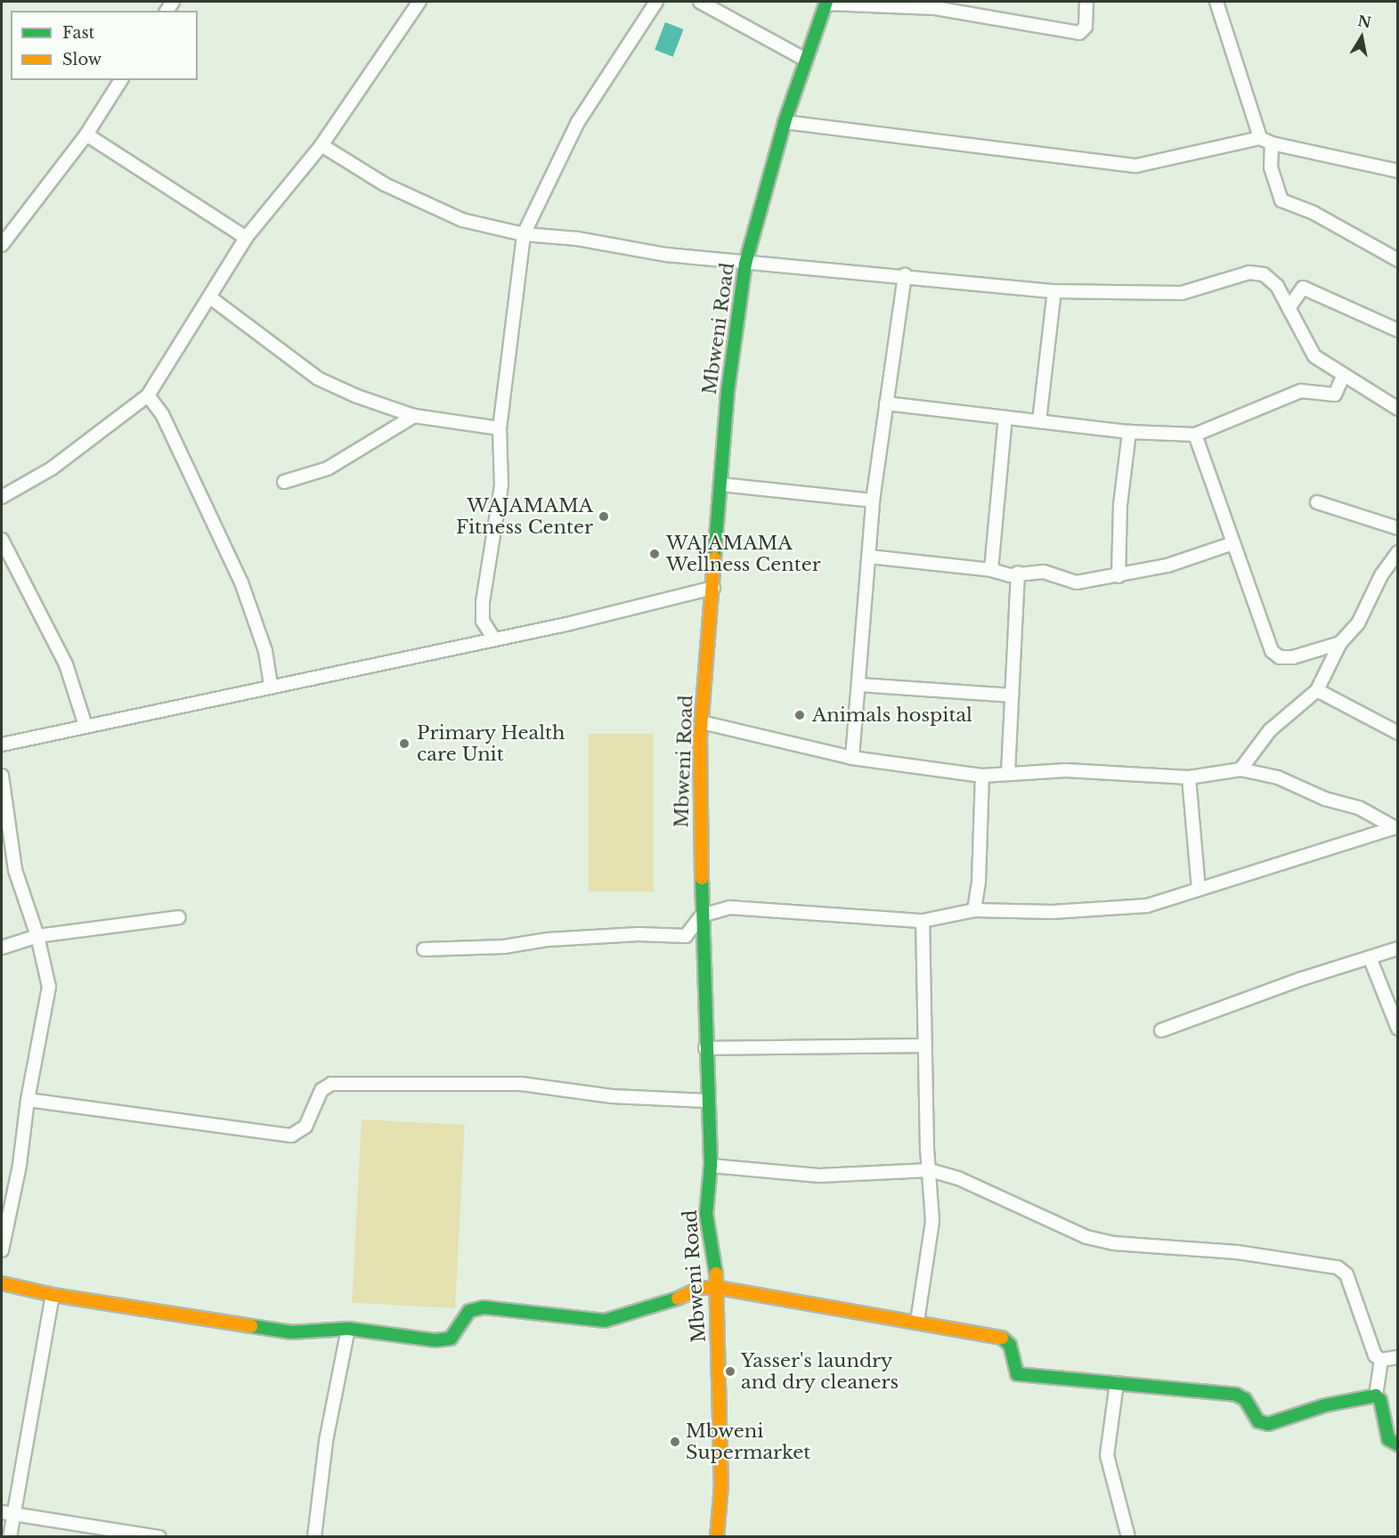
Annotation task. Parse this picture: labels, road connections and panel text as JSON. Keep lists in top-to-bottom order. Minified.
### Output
{"streets":{"street":["Mbweni Road"]},"places":["WAJAMAMA Fitness Center","WAJAMAMA Wellness Center","Animals hospital","Primary Health care Unit","Yasser's laundry and dry cleaners","Mbweni Supermarket"],"legend":["Fast","Slow"],"north":"top"}
